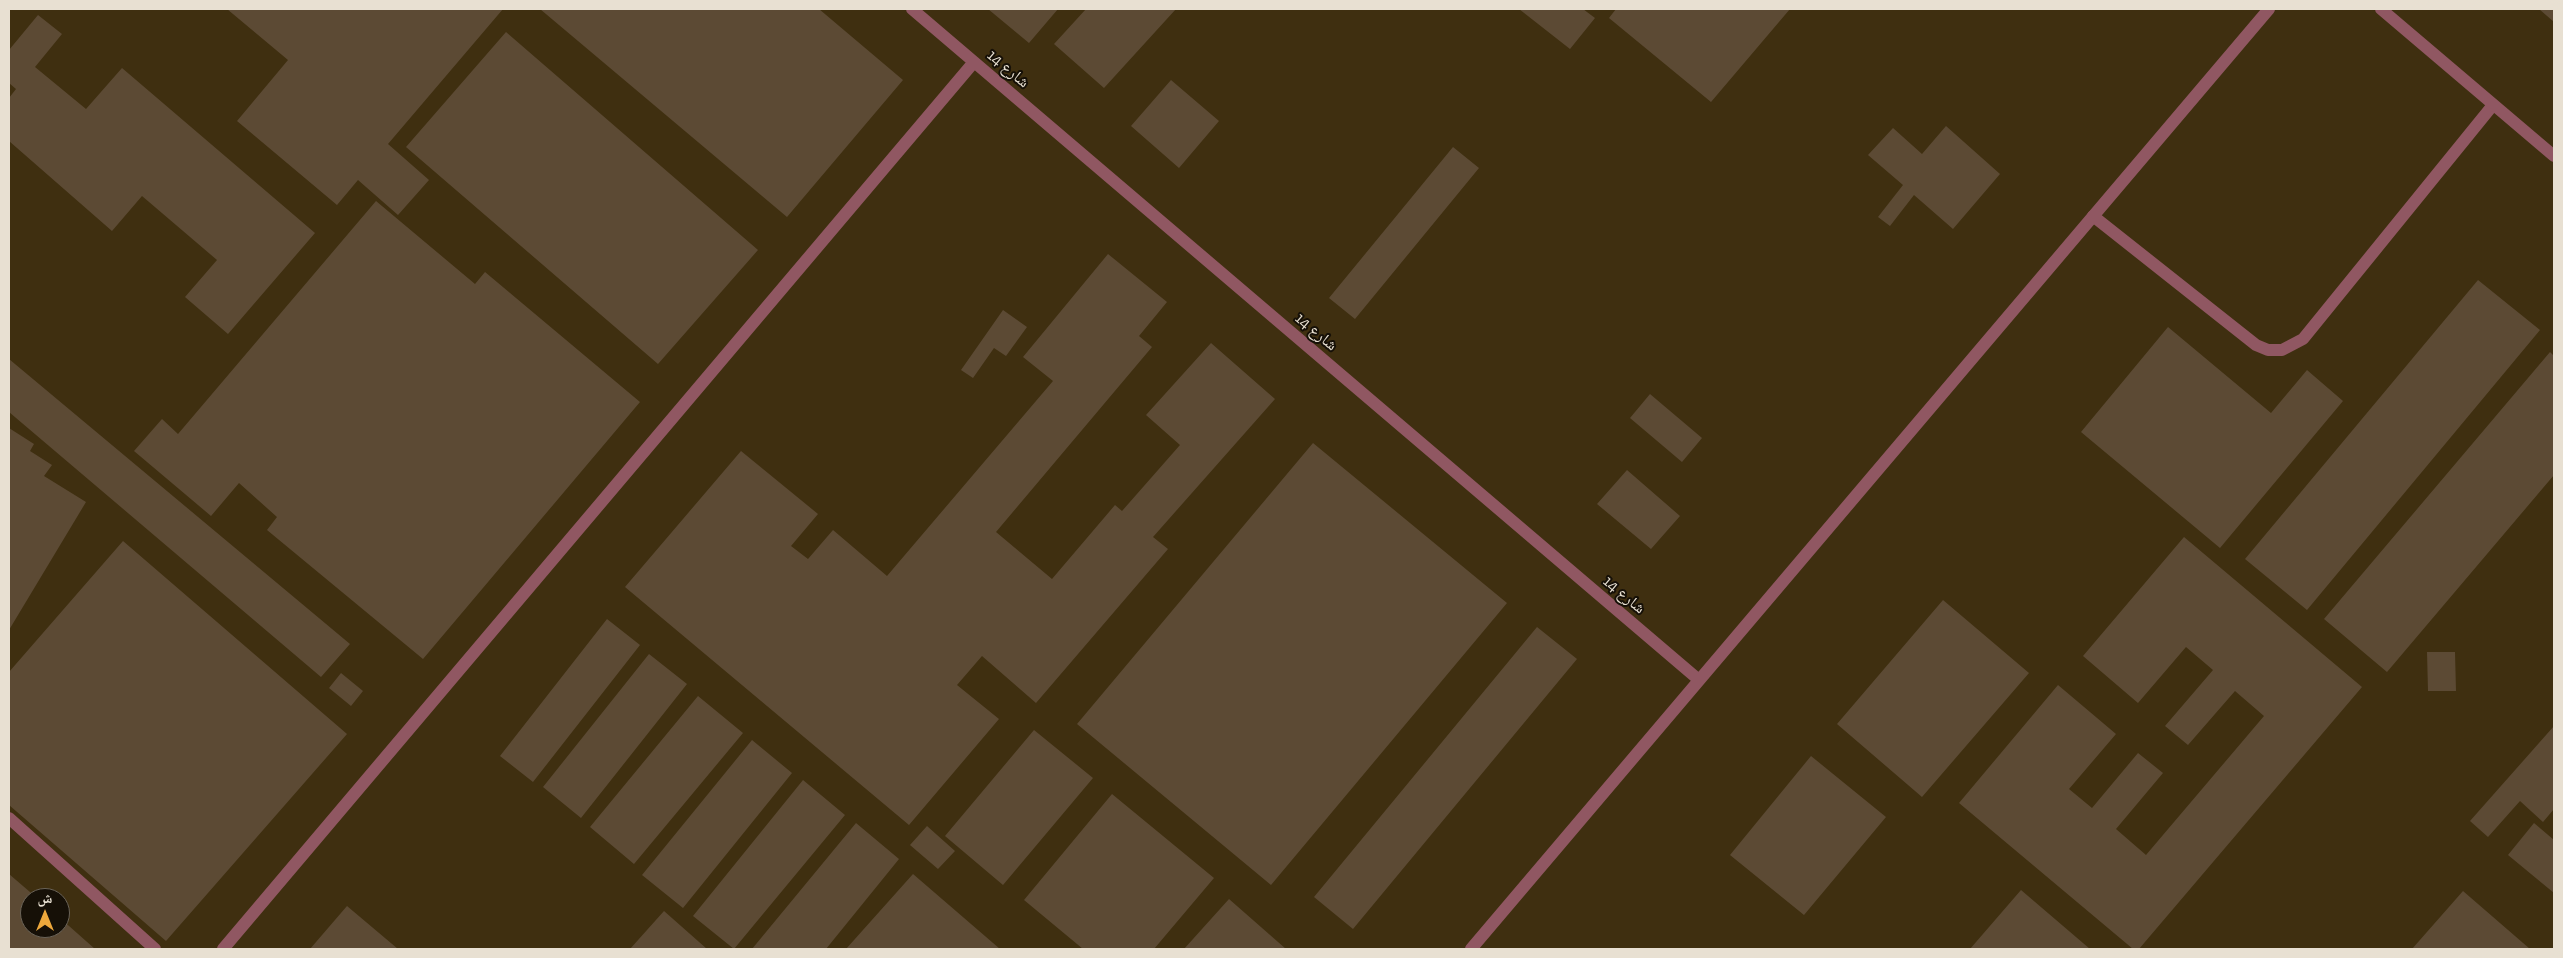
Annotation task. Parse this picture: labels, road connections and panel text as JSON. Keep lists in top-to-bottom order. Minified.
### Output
{"streets":{"street":["شارع 14"]},"north":"top"}
